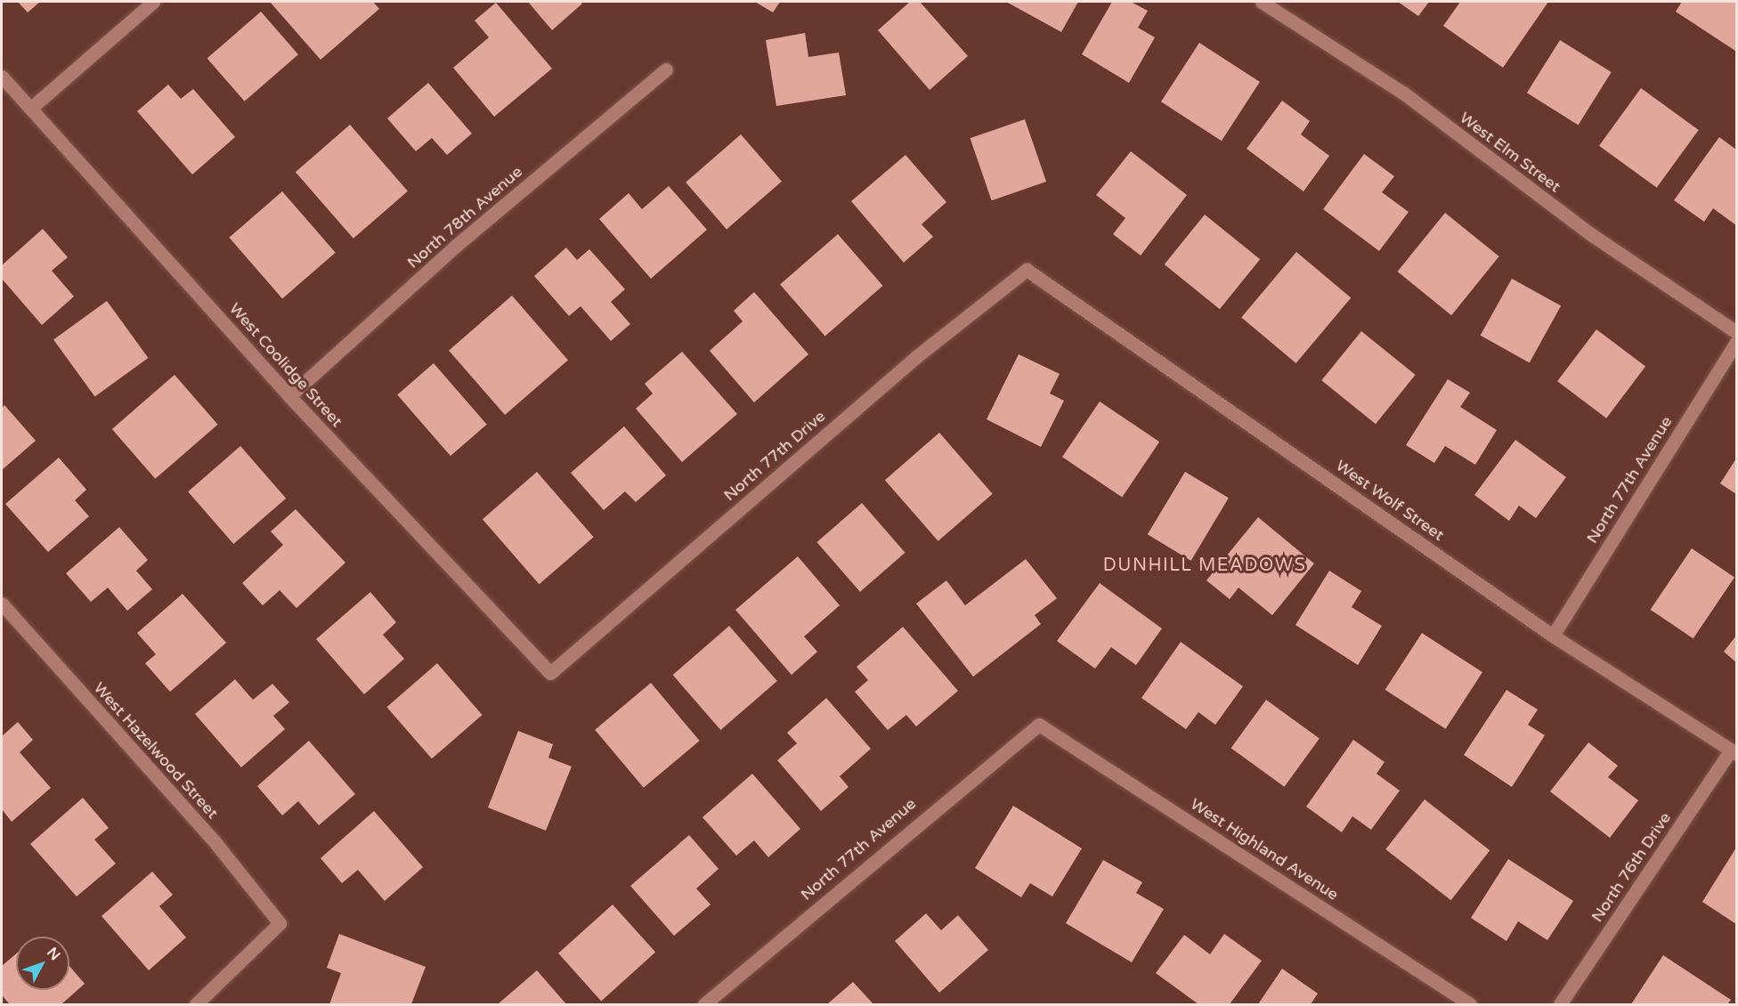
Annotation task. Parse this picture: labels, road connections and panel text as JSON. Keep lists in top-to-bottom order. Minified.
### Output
{"streets":{"street":["West Elm Street","North 78th Avenue","West Coolidge Street","North 77th Drive","North 77th Avenue","West Wolf Street","West Hazelwood Street","West Highland Avenue","North 76th Drive"]},"crossings":[["North 78th Avenue","West Coolidge Street"],["West Coolidge Street","North 77th Drive"],["North 77th Drive","West Wolf Street"],["North 77th Avenue","West Wolf Street"],["North 77th Avenue","West Highland Avenue"],["West Wolf Street","North 76th Drive"]],"districts":["DUNHILL MEADOWS"],"north":"top right"}
